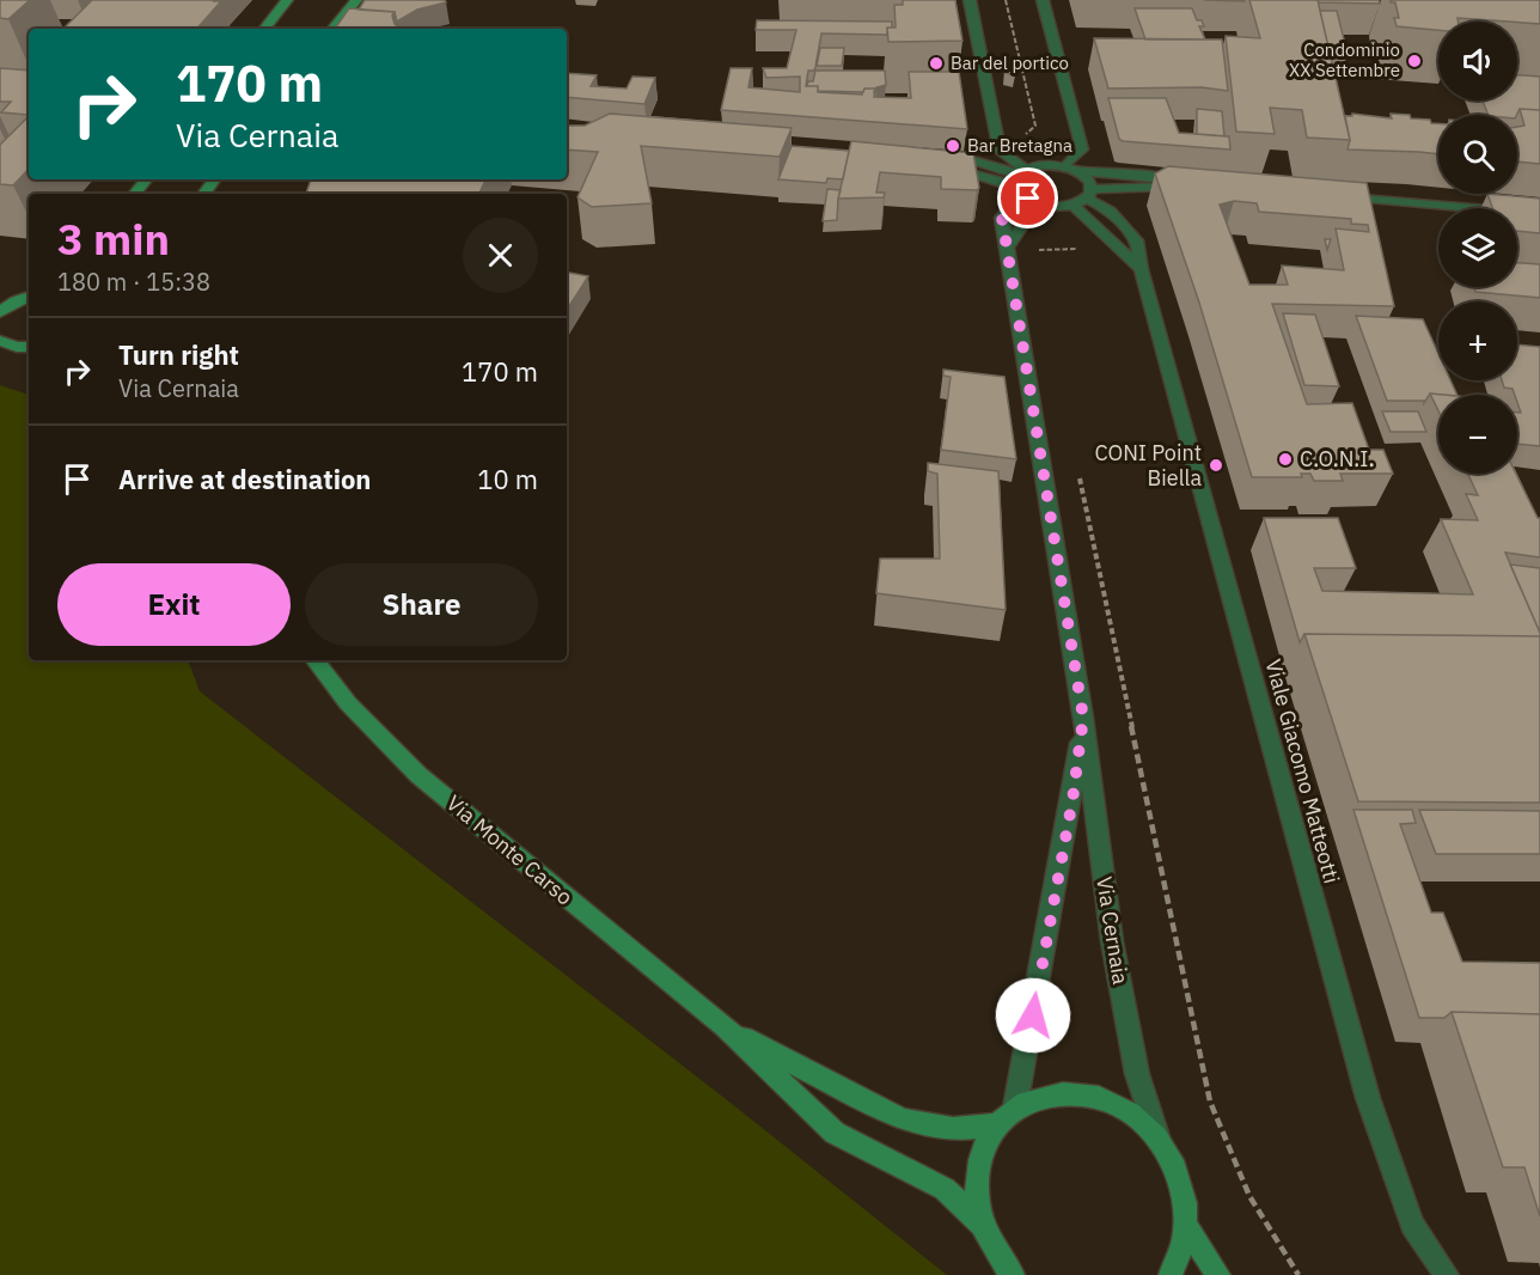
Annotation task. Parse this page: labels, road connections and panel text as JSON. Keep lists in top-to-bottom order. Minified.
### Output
{"streets":{"main road":["Via Monte Carso"],"street":["Viale Giacomo Matteotti","Via Cernaia"]},"crossings":[["Via Monte Carso","Via Cernaia"]],"places":["Condominio XX Settembre","Bar del portico","Bar Bretagna","C.O.N.I.","CONI Point Biella"],"page":{"map_buttons":["+","−"],"turn":["170 m","Via Cernaia"],"heading":["3 min","180 m · 15:38"],"list":[{"name":"Turn right","note":"Via Cernaia","value":"170 m"},{"name":"Arrive at destination","value":"10 m"}],"buttons":["Exit","Share"]}}
